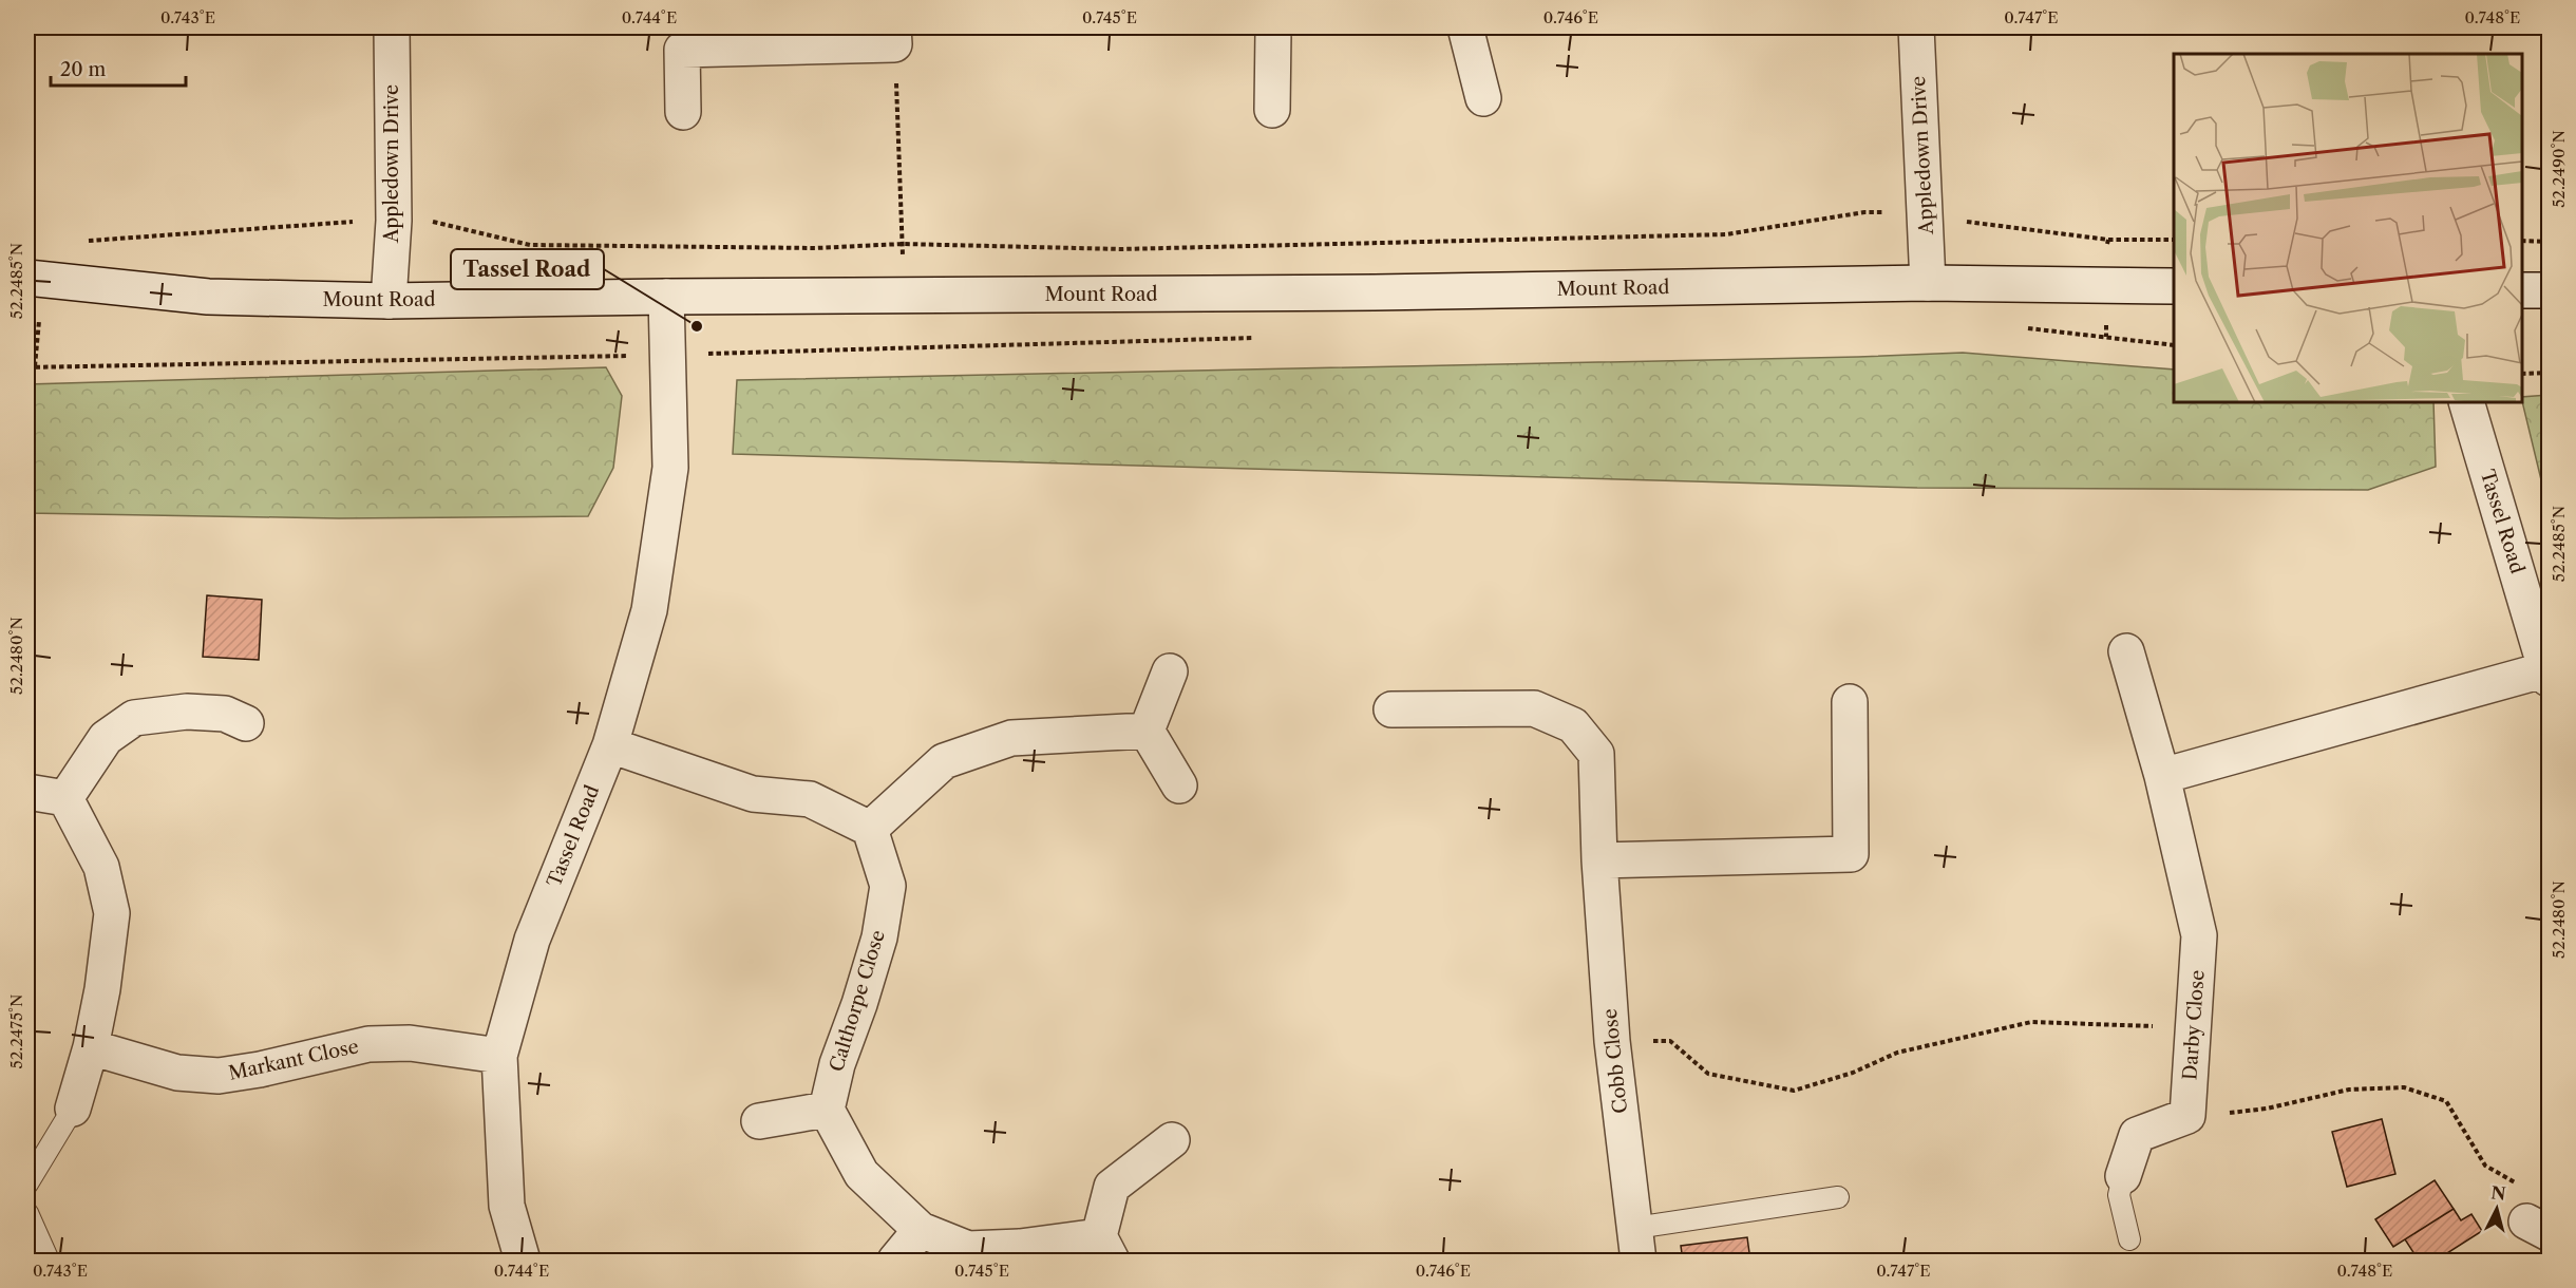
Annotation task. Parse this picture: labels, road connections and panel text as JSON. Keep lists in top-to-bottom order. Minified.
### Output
{"streets":{"street":["Appledown Drive","Mount Road","Tassel Road","Calthorpe Close","Darby Close","Markant Close","Cobb Close"]},"crossings":[["Appledown Drive","Mount Road"],["Mount Road","Tassel Road"],["Tassel Road","Markant Close"]],"places":["Tassel Road"],"scale_bar":"20 m","north":"top","coordinates":["0.743°E","0.744°E","0.745°E","0.746°E","0.747°E","0.748°E","52.2490°N","52.2485°N","52.2480°N","52.2475°N"]}
